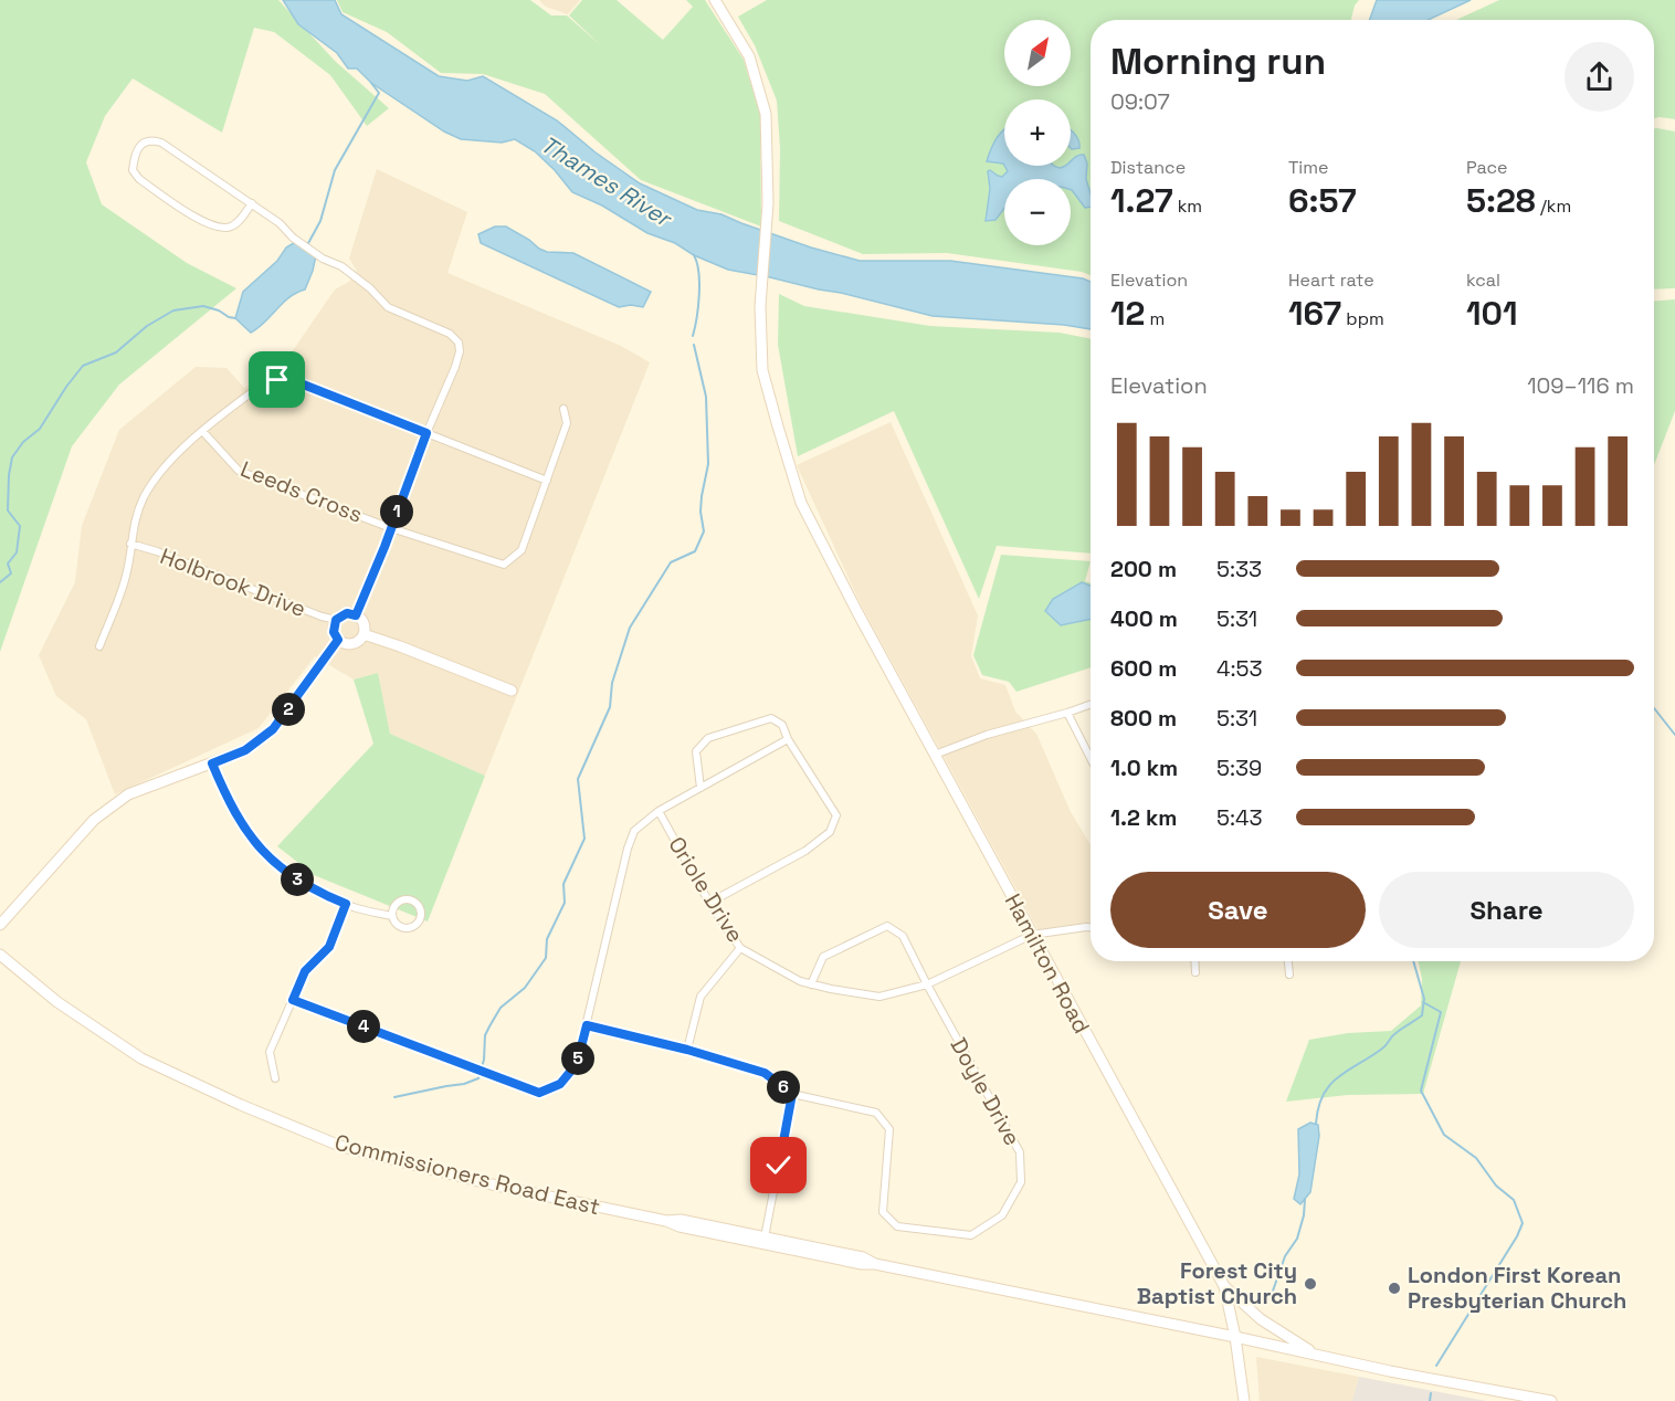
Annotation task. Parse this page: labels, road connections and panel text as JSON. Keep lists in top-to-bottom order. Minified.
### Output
{"streets":{"main road":["Hamilton Road","Commissioners Road East"],"street":["Leeds Cross","Holbrook Drive","Oriole Drive","Doyle Drive"]},"crossings":[["Oriole Drive","Hamilton Road"],["Oriole Drive","Doyle Drive"],["Hamilton Road","Commissioners Road East"]],"water":["Thames River"],"places":["Forest City Baptist Church","London First Korean Presbyterian Church"],"north":"top right","page":{"map_buttons":["+","−"],"heading":["Morning run","09:07"],"stats":[["Distance","1.27 km"],["Time","6:57"],["Pace","5:28 /km"],["Elevation","12 m"],["Heart rate","167 bpm"],["kcal","101"]],"chart":["Elevation","109–116 m"],"pins":["1","2","3","4","5","6"],"list":[{"name":"200 m","note":"5:33"},{"name":"400 m","note":"5:31"},{"name":"600 m","note":"4:53"},{"name":"800 m","note":"5:31"},{"name":"1.0 km","note":"5:39"},{"name":"1.2 km","note":"5:43"}],"buttons":["Save","Share"]}}
